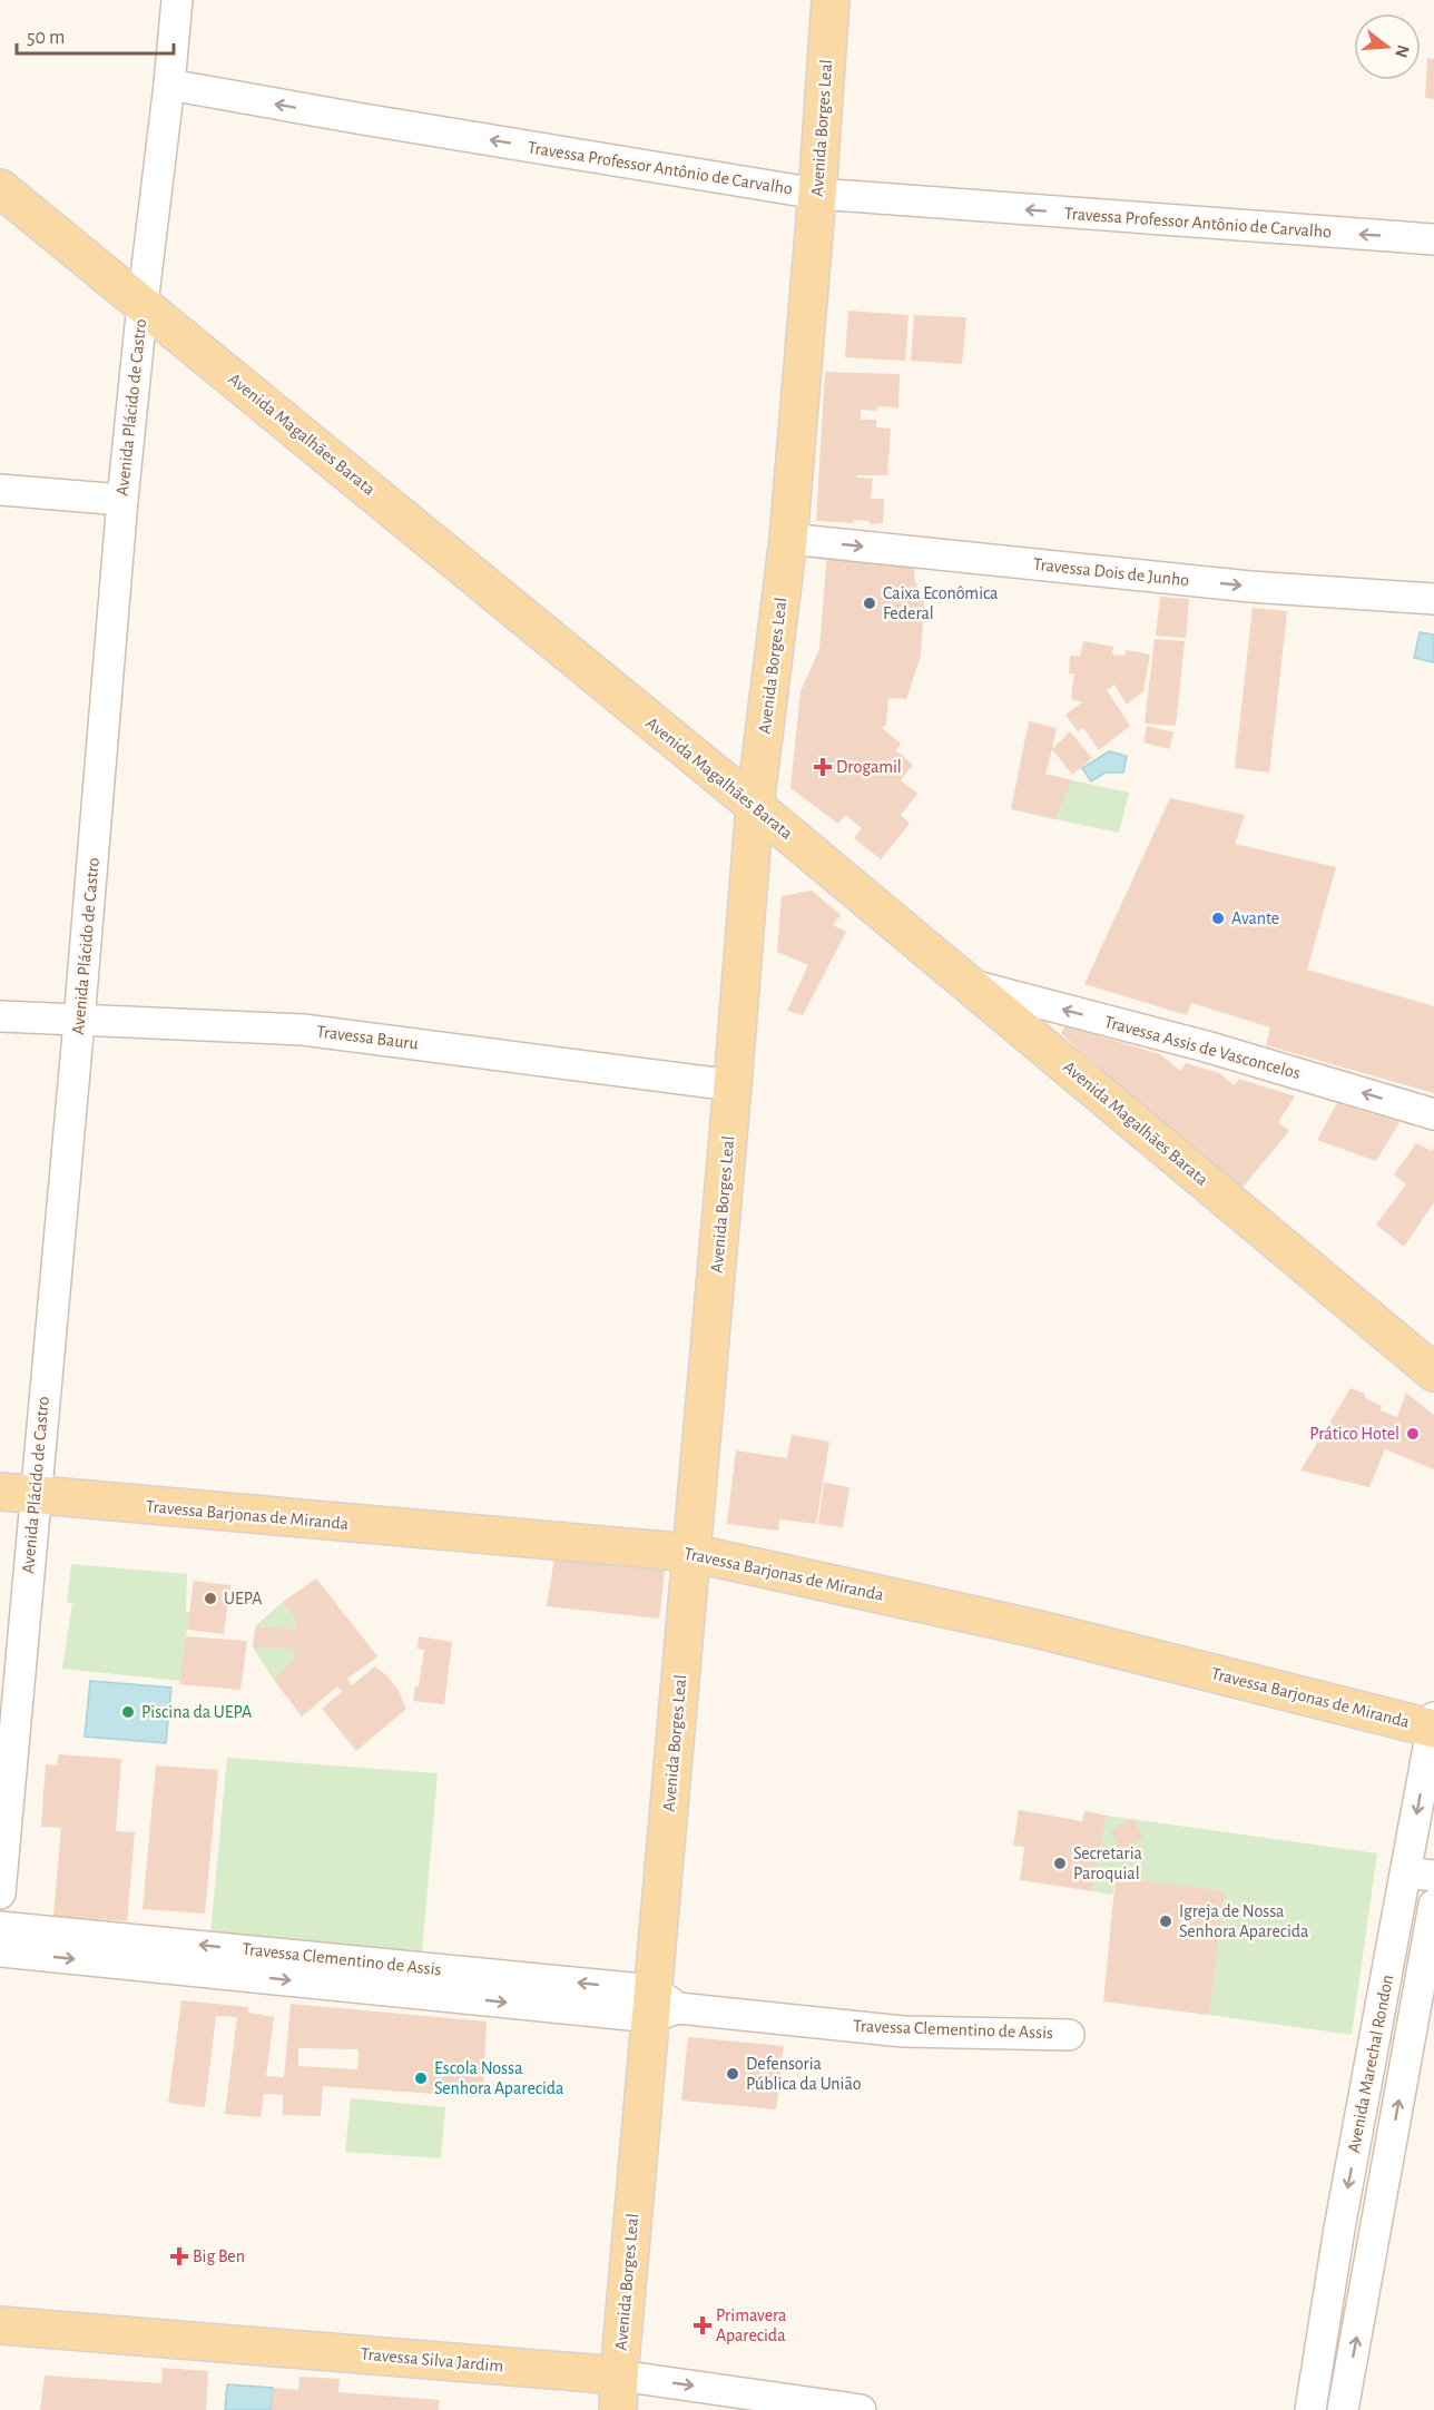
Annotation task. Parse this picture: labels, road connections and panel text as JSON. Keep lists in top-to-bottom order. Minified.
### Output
{"streets":{"main road":["Avenida Borges Leal","Avenida Magalhães Barata","Travessa Barjonas de Miranda","Travessa Silva Jardim"],"street":["Travessa Professor Antônio de Carvalho","Avenida Plácido de Castro","Travessa Dois de Junho","Travessa Bauru","Travessa Assis de Vasconcelos","Travessa Clementino de Assis","Avenida Marechal Rondon"]},"crossings":[["Avenida Borges Leal","Travessa Professor Antônio de Carvalho"],["Avenida Borges Leal","Avenida Magalhães Barata"],["Avenida Borges Leal","Travessa Dois de Junho"],["Avenida Borges Leal","Travessa Bauru"],["Avenida Borges Leal","Travessa Barjonas de Miranda"],["Avenida Borges Leal","Travessa Clementino de Assis"],["Avenida Borges Leal","Travessa Silva Jardim"],["Travessa Professor Antônio de Carvalho","Avenida Plácido de Castro"],["Avenida Plácido de Castro","Avenida Magalhães Barata"],["Avenida Plácido de Castro","Travessa Bauru"],["Avenida Plácido de Castro","Travessa Barjonas de Miranda"],["Avenida Magalhães Barata","Travessa Assis de Vasconcelos"],["Travessa Barjonas de Miranda","Avenida Marechal Rondon"]],"one_way":["Travessa Professor Antônio de Carvalho","Travessa Dois de Junho","Travessa Assis de Vasconcelos"],"places":{"other":["Caixa Econômica Federal","Avante","Prático Hotel","UEPA","Piscina da UEPA","Secretaria Paroquial","Igreja de Nossa Senhora Aparecida","Defensoria Pública da União","Escola Nossa Senhora Aparecida"],"health":["Drogamil","Big Ben","Primavera Aparecida"]},"scale_bar":"50 m","north":"right"}
